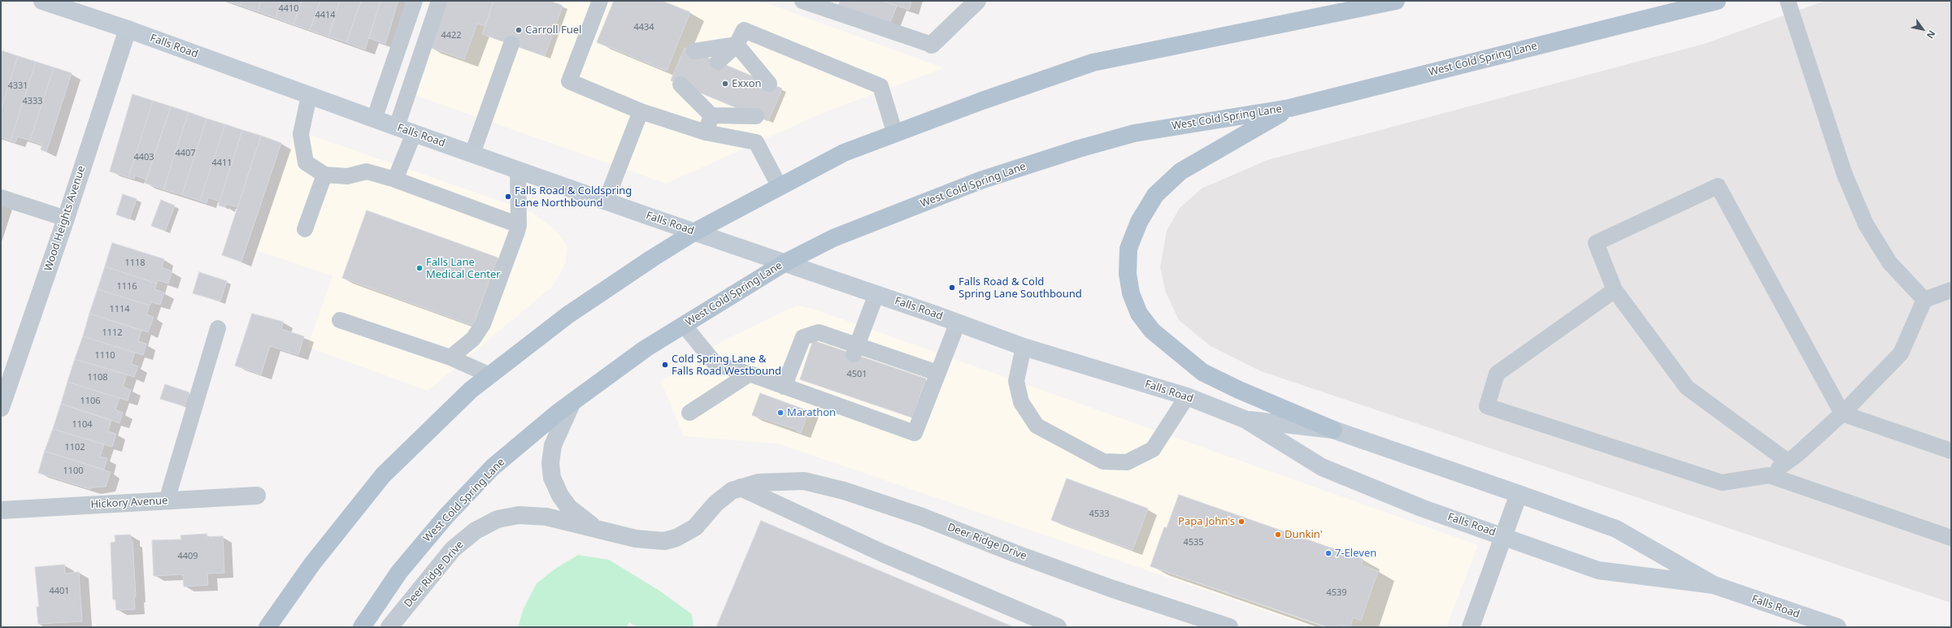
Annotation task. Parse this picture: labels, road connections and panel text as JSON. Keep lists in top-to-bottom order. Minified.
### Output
{"streets":{"main road":["Falls Road","West Cold Spring Lane"],"street":["Wood Heights Avenue","Hickory Avenue","Deer Ridge Drive"]},"crossings":[["Falls Road","West Cold Spring Lane"],["Falls Road","Wood Heights Avenue"],["West Cold Spring Lane","Deer Ridge Drive"]],"places":["Carroll Fuel","Exxon","Falls Road & Coldspring Lane Northbound","Falls Lane Medical Center","Falls Road & Cold Spring Lane Southbound","Cold Spring Lane & Falls Road Westbound","Marathon","Papa John's","Dunkin'","7-Eleven"],"house_numbers":["4410","4414","4434","4422","4331","4333","4407","4403","4411","1118","1116","1114","1112","1110","4501","1108","1106","1104","1102","1100","4533","4535","4409","4401","4539"],"north":"bottom right"}
